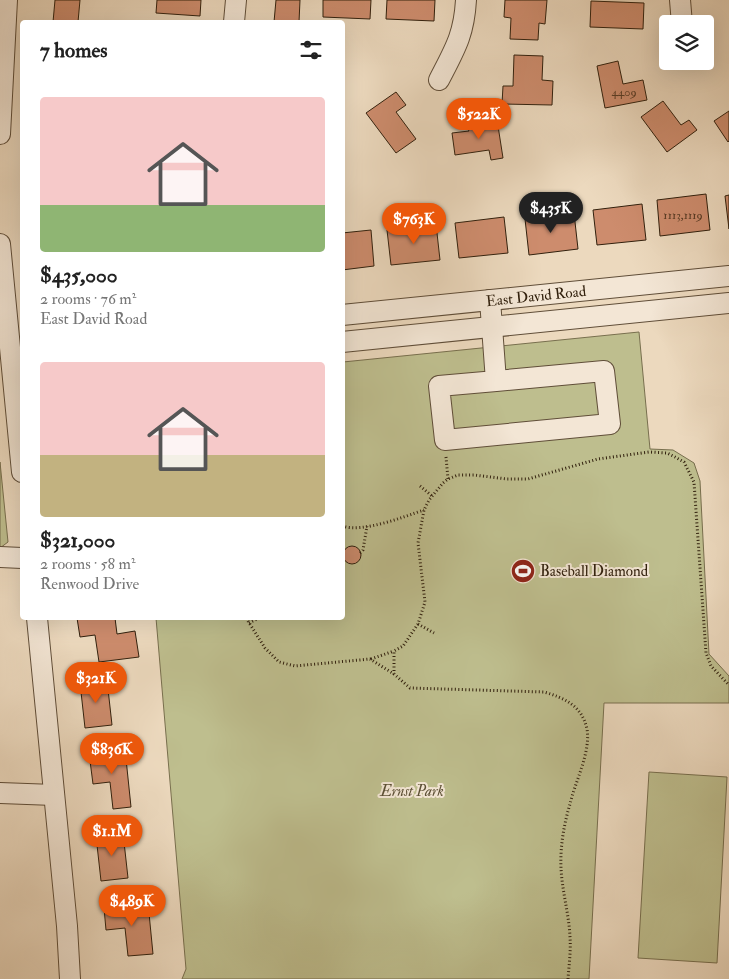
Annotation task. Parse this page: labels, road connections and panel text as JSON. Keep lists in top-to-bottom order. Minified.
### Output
{"streets":{"street":["East David Road"]},"parks":["Ernst Park"],"places":{"sports":["Baseball Diamond"]},"house_numbers":["4409","1113,1119"],"page":{"heading":"7 homes","list":[{"name":"$435,000","note":"2 rooms · 76 m² · East David Road"},{"name":"$321,000","note":"2 rooms · 58 m² · Renwood Drive"}],"price":["$522K","$435K","$763K","$321K","$836K","$1.1M","$489K"]}}
